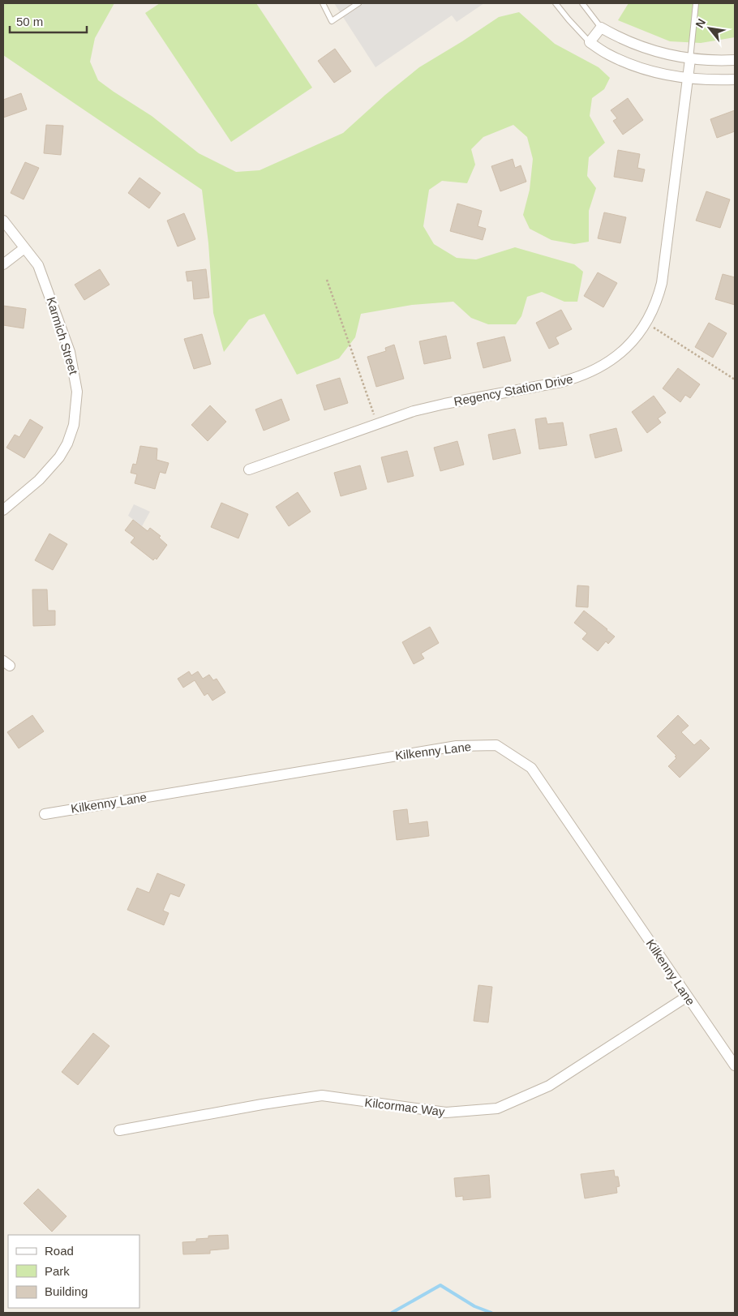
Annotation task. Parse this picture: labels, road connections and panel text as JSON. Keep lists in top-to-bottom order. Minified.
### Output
{"streets":{"street":["Karmich Street","Regency Station Drive","Kilkenny Lane","Kilcormac Way"]},"crossings":[["Kilkenny Lane","Kilcormac Way"]],"legend":["Road","Park","Building"],"scale_bar":"50 m","north":"top left"}
